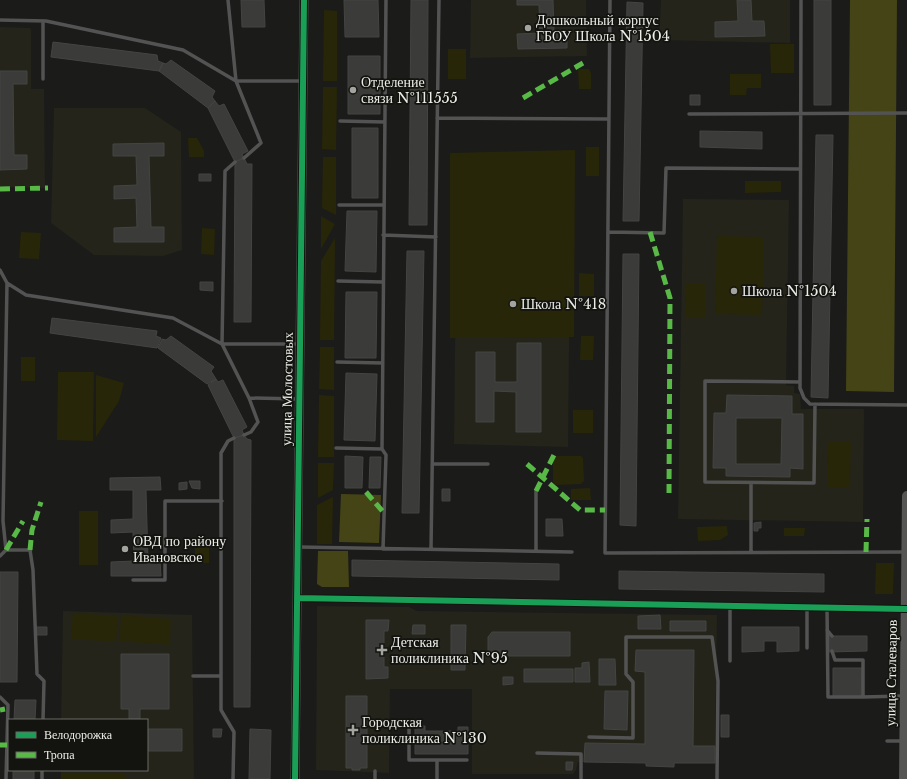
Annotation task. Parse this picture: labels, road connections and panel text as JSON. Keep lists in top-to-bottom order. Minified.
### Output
{"streets":{"main road":["улица Сталеваров"],"street":["улица Молостовых"]},"places":{"other":["Дошкольный корпус ГБОУ Школа №1504","Отделение связи №111555","Школа №1504","Школа №418","ОВД по району Ивановское"],"health":["Детская поликлиника №95","Городская поликлиника №130"]},"legend":["Велодорожка","Тропа"]}
